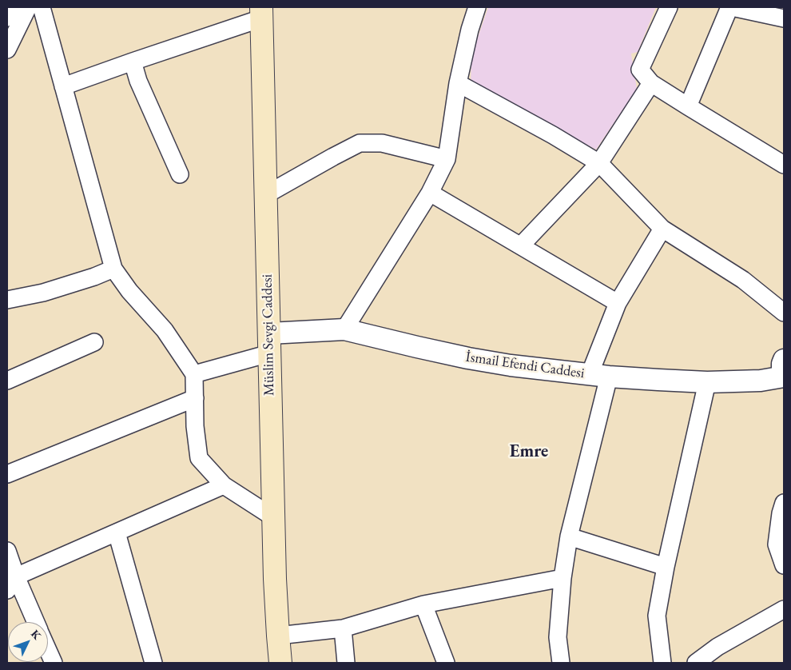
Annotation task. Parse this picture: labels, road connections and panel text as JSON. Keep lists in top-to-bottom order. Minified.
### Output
{"streets":{"main road":["Müslim Sevgi Caddesi"],"street":["İsmail Efendi Caddesi"]},"crossings":[["Müslim Sevgi Caddesi","İsmail Efendi Caddesi"]],"districts":["Emre"],"north":"top right"}
